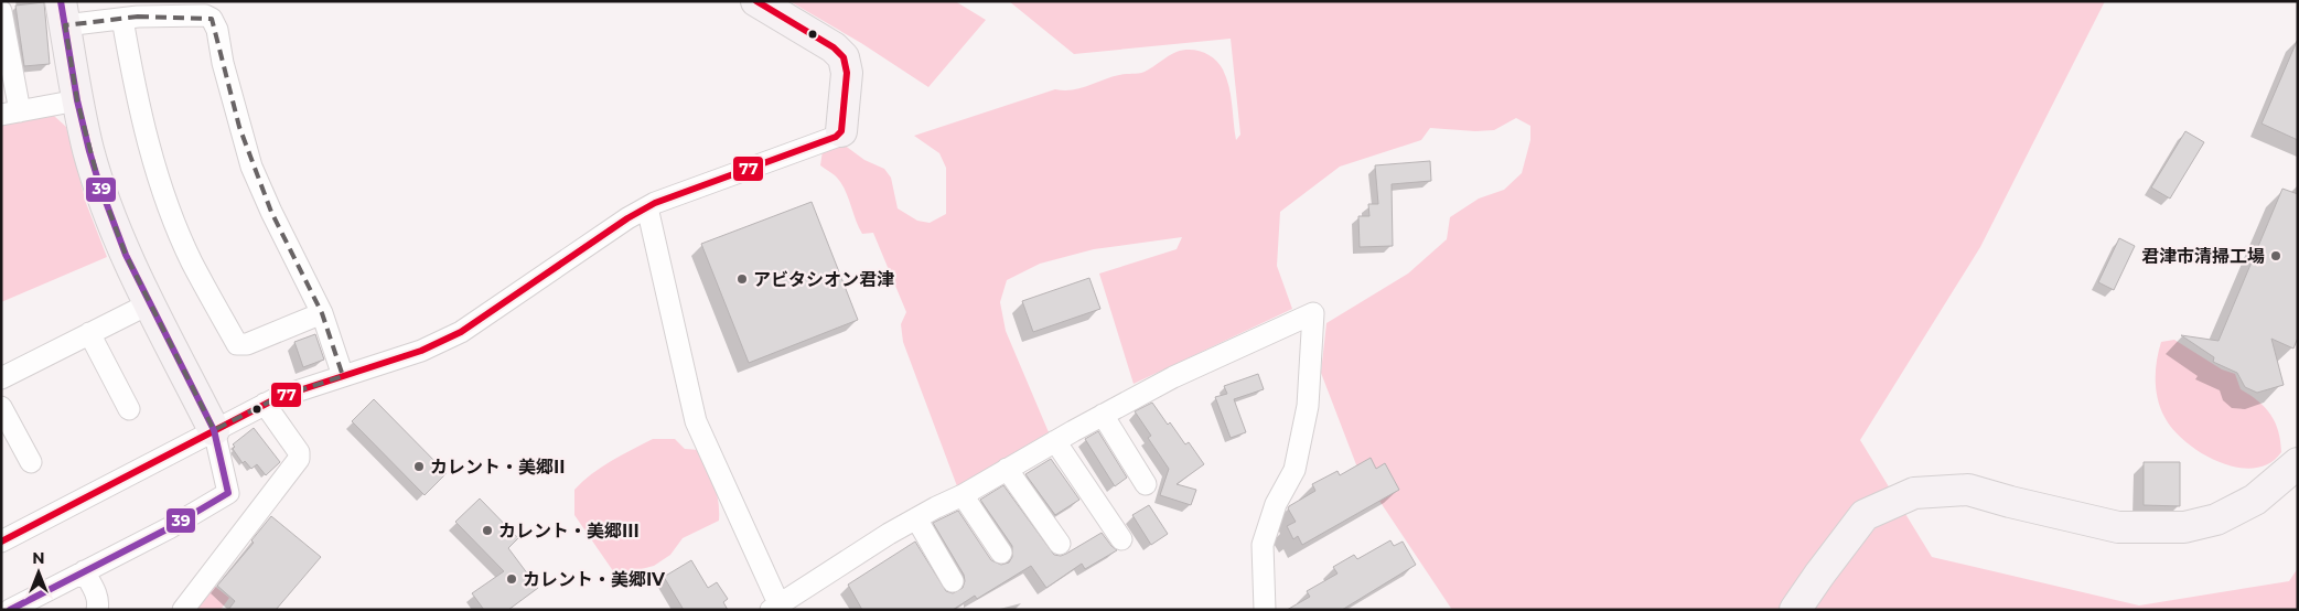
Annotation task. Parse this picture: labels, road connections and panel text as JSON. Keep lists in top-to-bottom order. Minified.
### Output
{"places":["君津市清掃工場","アビタシオン君津","カレント・美郷II","カレント・美郷III","カレント・美郷IV"],"lines":["transit line 77","transit line 39"],"north":"top"}
